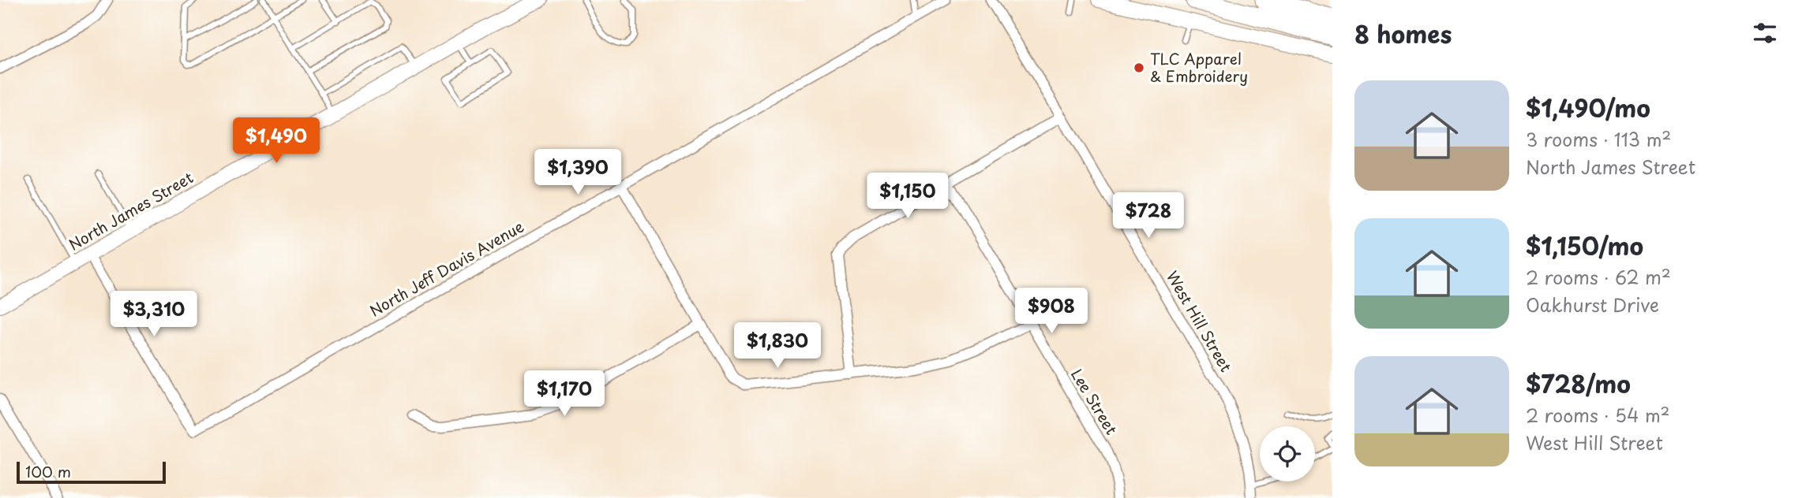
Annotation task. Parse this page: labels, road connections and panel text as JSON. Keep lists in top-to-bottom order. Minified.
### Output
{"streets":{"street":["North James Street","North Jeff Davis Avenue","West Hill Street","Lee Street"]},"crossings":[["North James Street","North Jeff Davis Avenue"]],"places":["TLC Apparel & Embroidery"],"scale_bar":"100 m","page":{"heading":"8 homes","list":[{"name":"$1,490/mo","note":"3 rooms · 113 m² · North James Street"},{"name":"$1,150/mo","note":"2 rooms · 62 m² · Oakhurst Drive"},{"name":"$728/mo","note":"2 rooms · 54 m² · West Hill Street"}],"price":["$1,490","$1,390","$1,150","$728","$908","$3,310","$1,830","$1,170"],"scale":"100 m"}}
